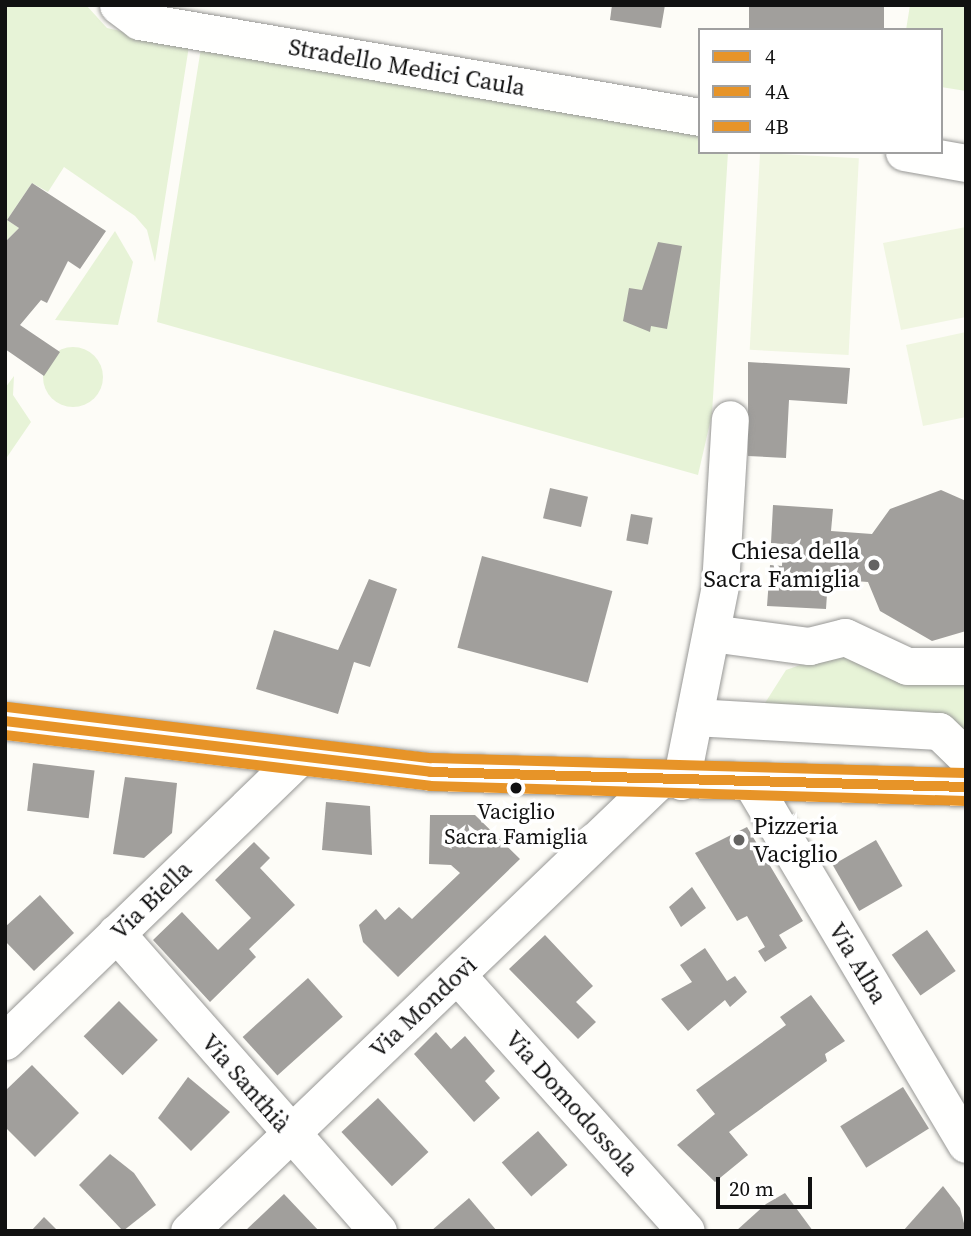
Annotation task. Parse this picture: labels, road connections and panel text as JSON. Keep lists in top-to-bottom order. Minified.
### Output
{"streets":{"street":["Stradello Medici Caula","Via Biella","Via Alba","Via Mondovì","Via Santhià","Via Domodossola"]},"crossings":[["Via Biella","Via Santhià"],["Via Mondovì","Via Santhià"],["Via Mondovì","Via Domodossola"]],"places":["Chiesa della Sacra Famiglia","Vaciglio Sacra Famiglia","Pizzeria Vaciglio"],"lines":["transit line 4B","transit line 4","transit line 4A"],"legend":["4","4A","4B"],"scale_bar":"20 m"}
